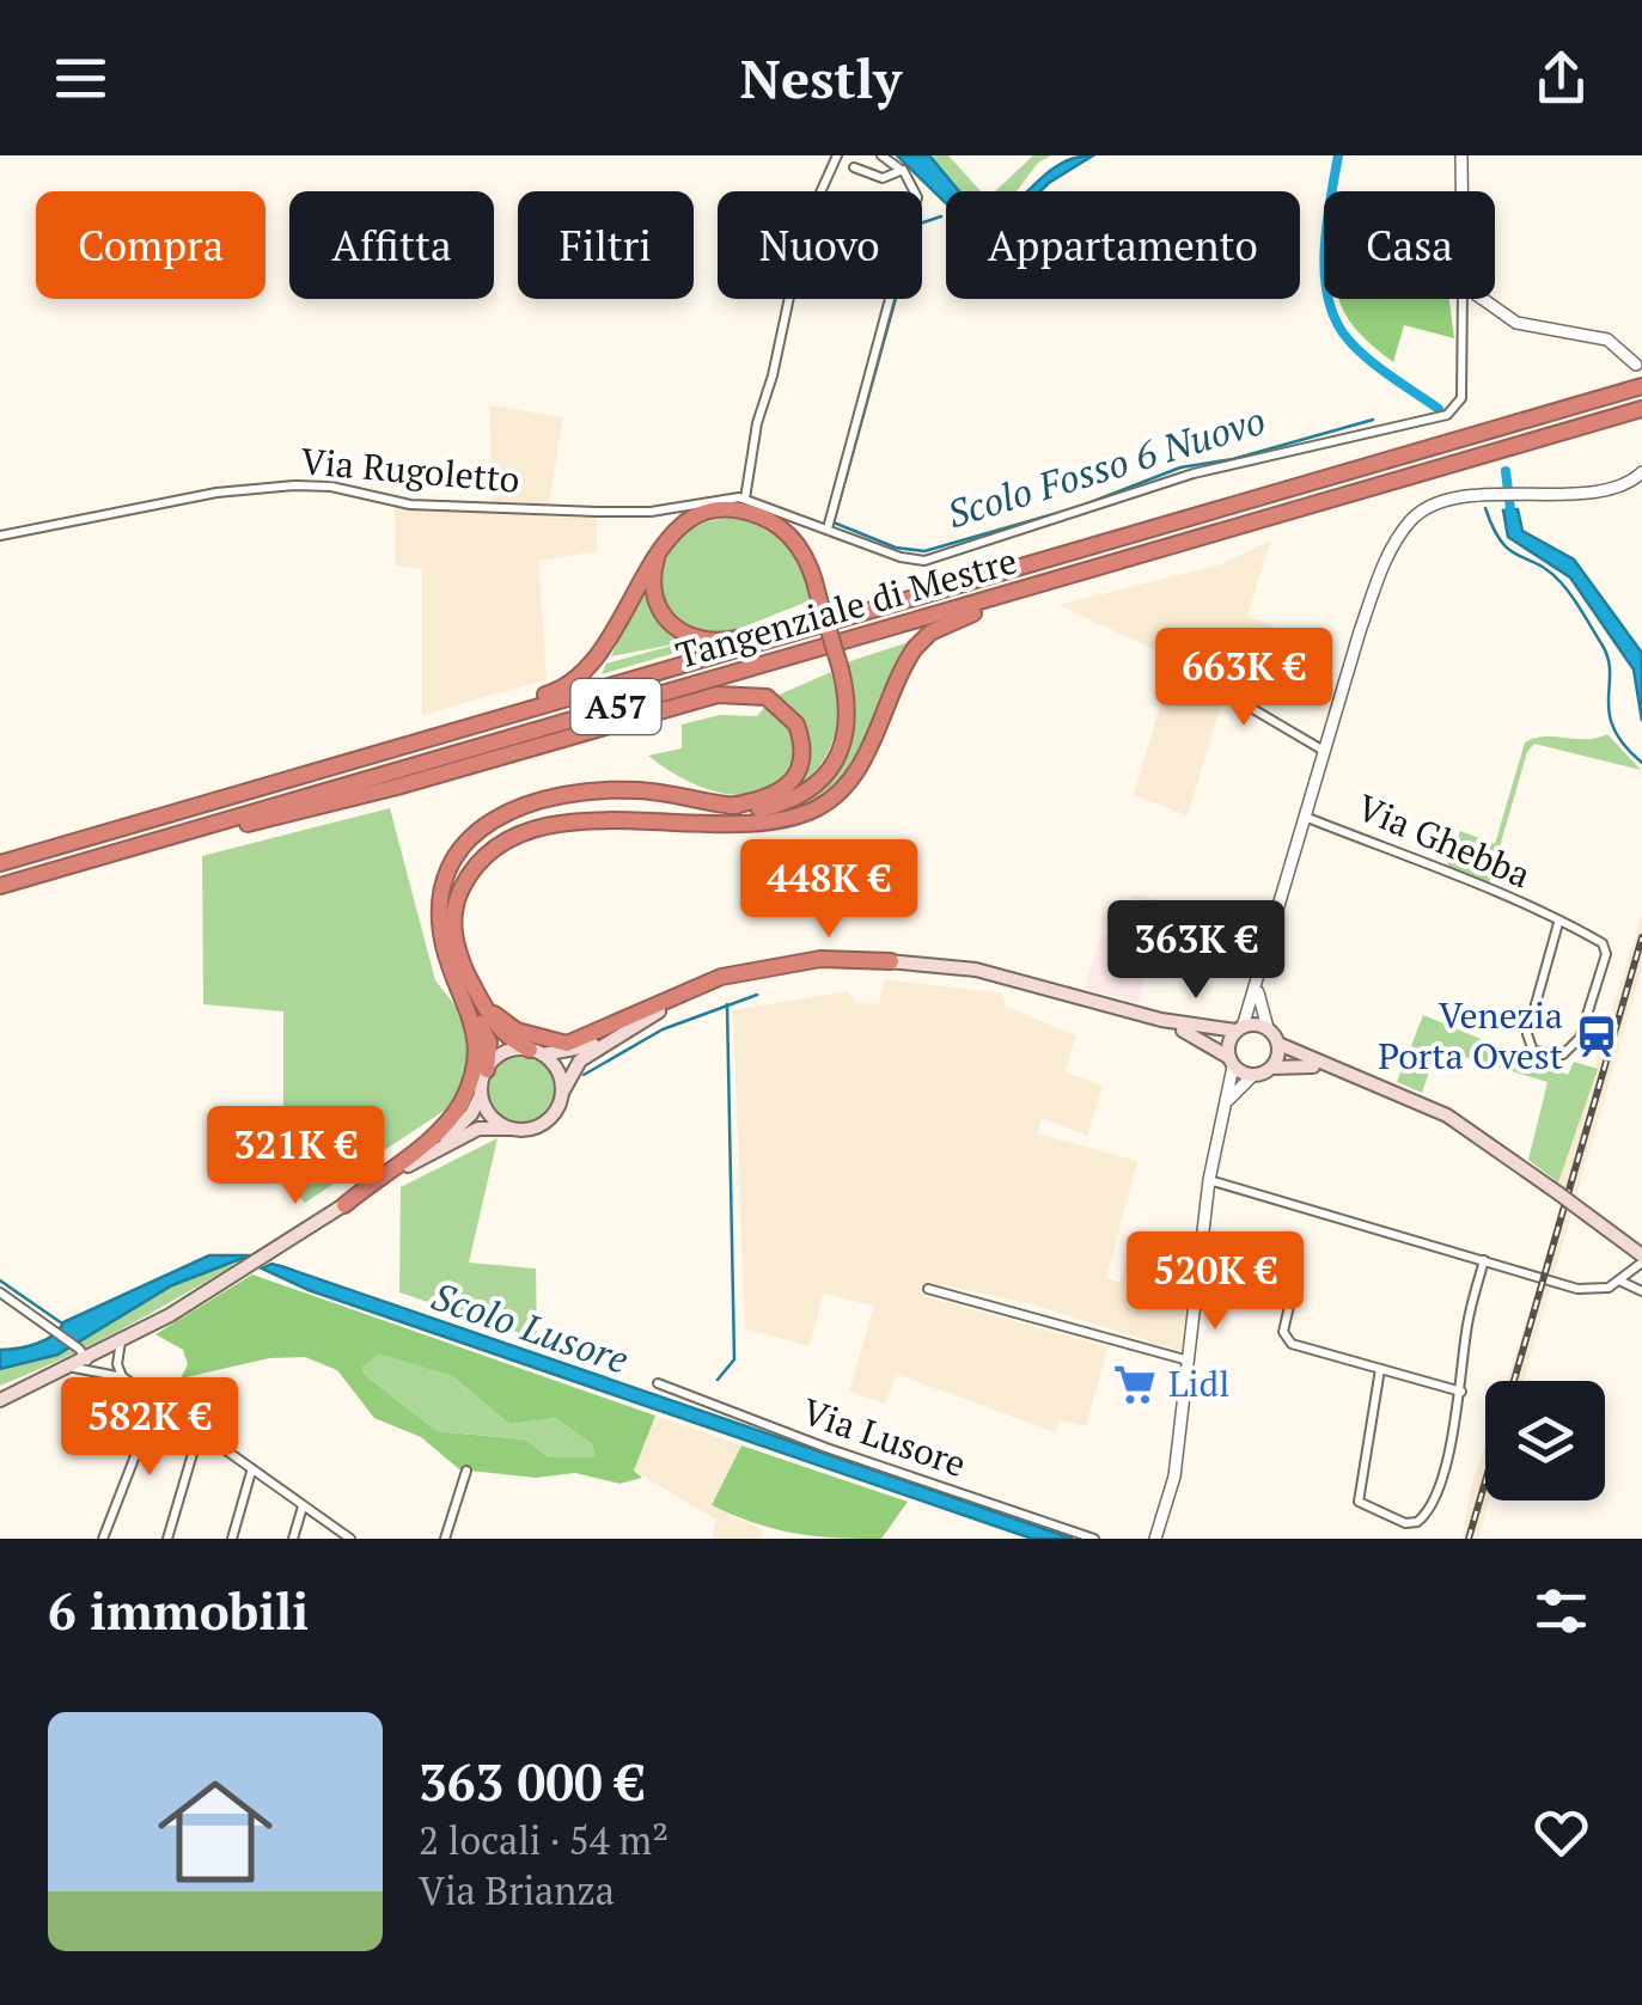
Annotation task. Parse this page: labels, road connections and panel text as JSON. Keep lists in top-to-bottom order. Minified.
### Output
{"streets":{"highway":["Tangenziale di Mestre","A57"],"street":["Via Rugoletto","Via Ghebba","Via Lusore"]},"crossings":[["Tangenziale di Mestre","A57"]],"water":["Scolo Fosso 6 Nuovo","Scolo Lusore"],"places":{"station":["Venezia Porta Ovest"],"supermarket":["Lidl"]},"page":{"header":"Nestly","chip":["Compra","Affitta","Filtri","Nuovo","Appartamento","Casa"],"price":["663K €","448K €","363K €","321K €","520K €","582K €"],"heading":"6 immobili","list":[{"name":"363 000 €","note":"2 locali · 54 m² · Via Brianza"}]}}
